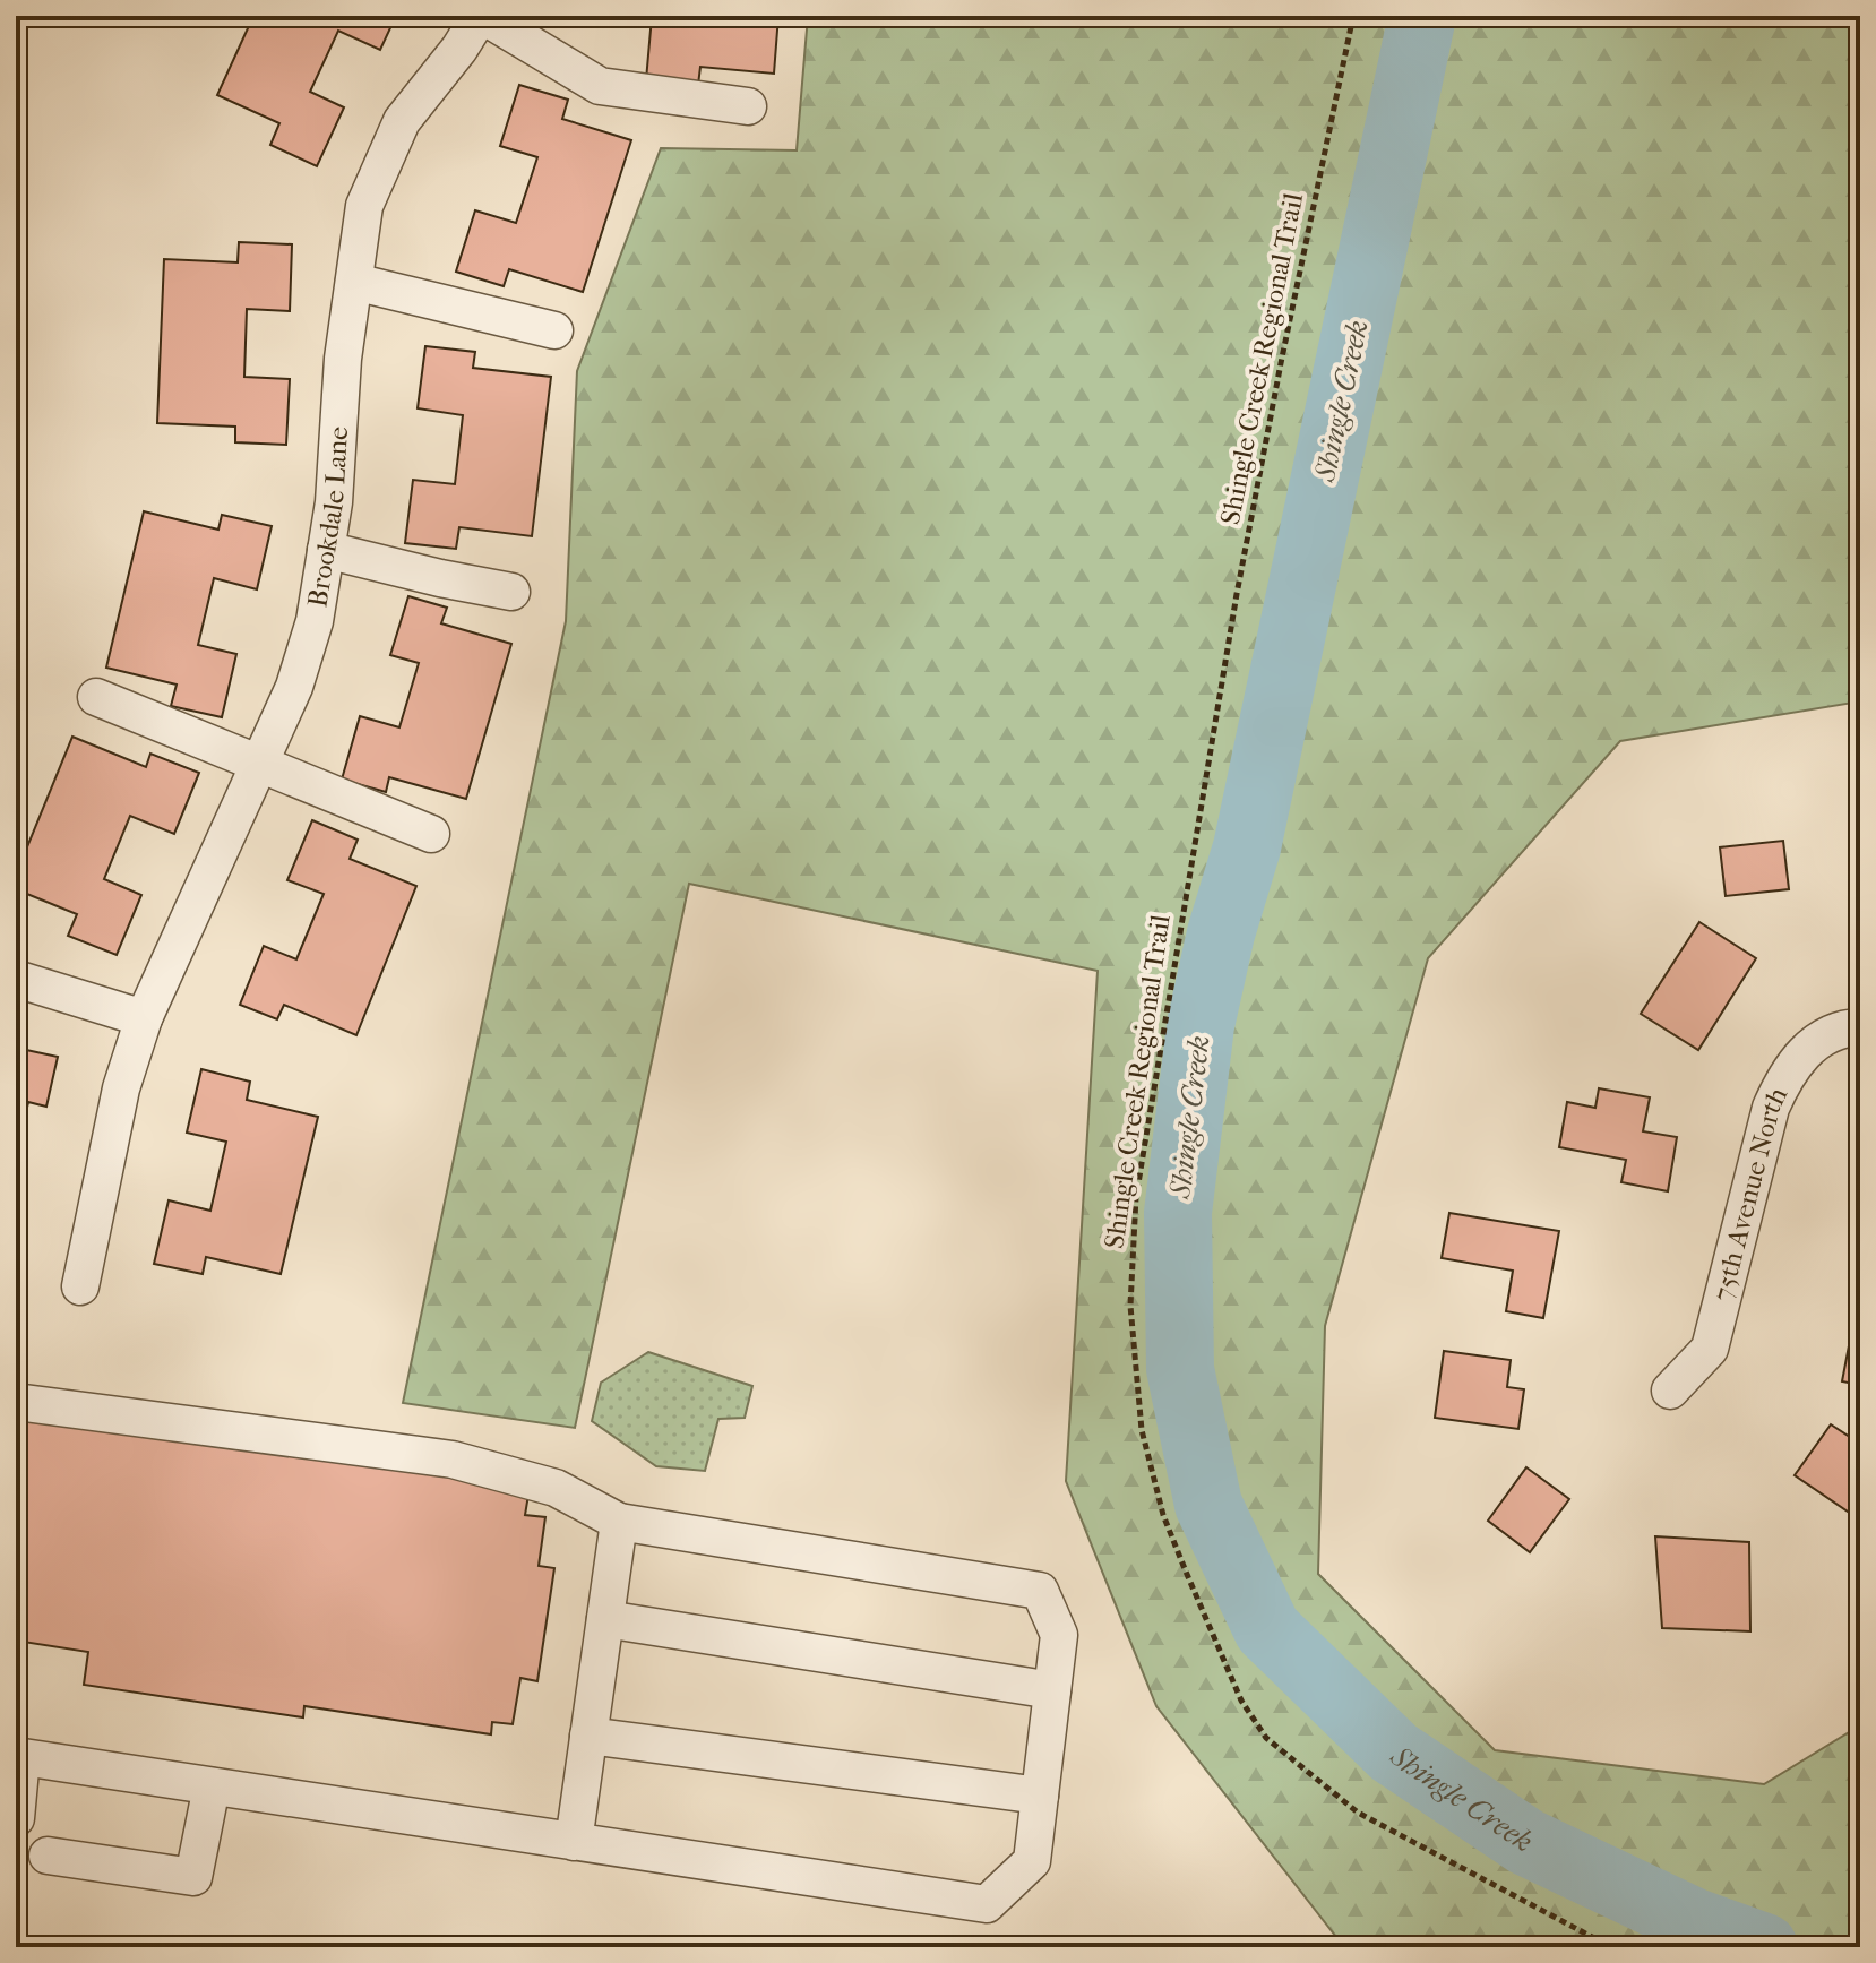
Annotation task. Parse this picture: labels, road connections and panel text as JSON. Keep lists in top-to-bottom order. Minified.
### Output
{"streets":{"street":["Brookdale Lane","75th Avenue North"],"path":["Shingle Creek Regional Trail"]},"water":["Shingle Creek"]}
